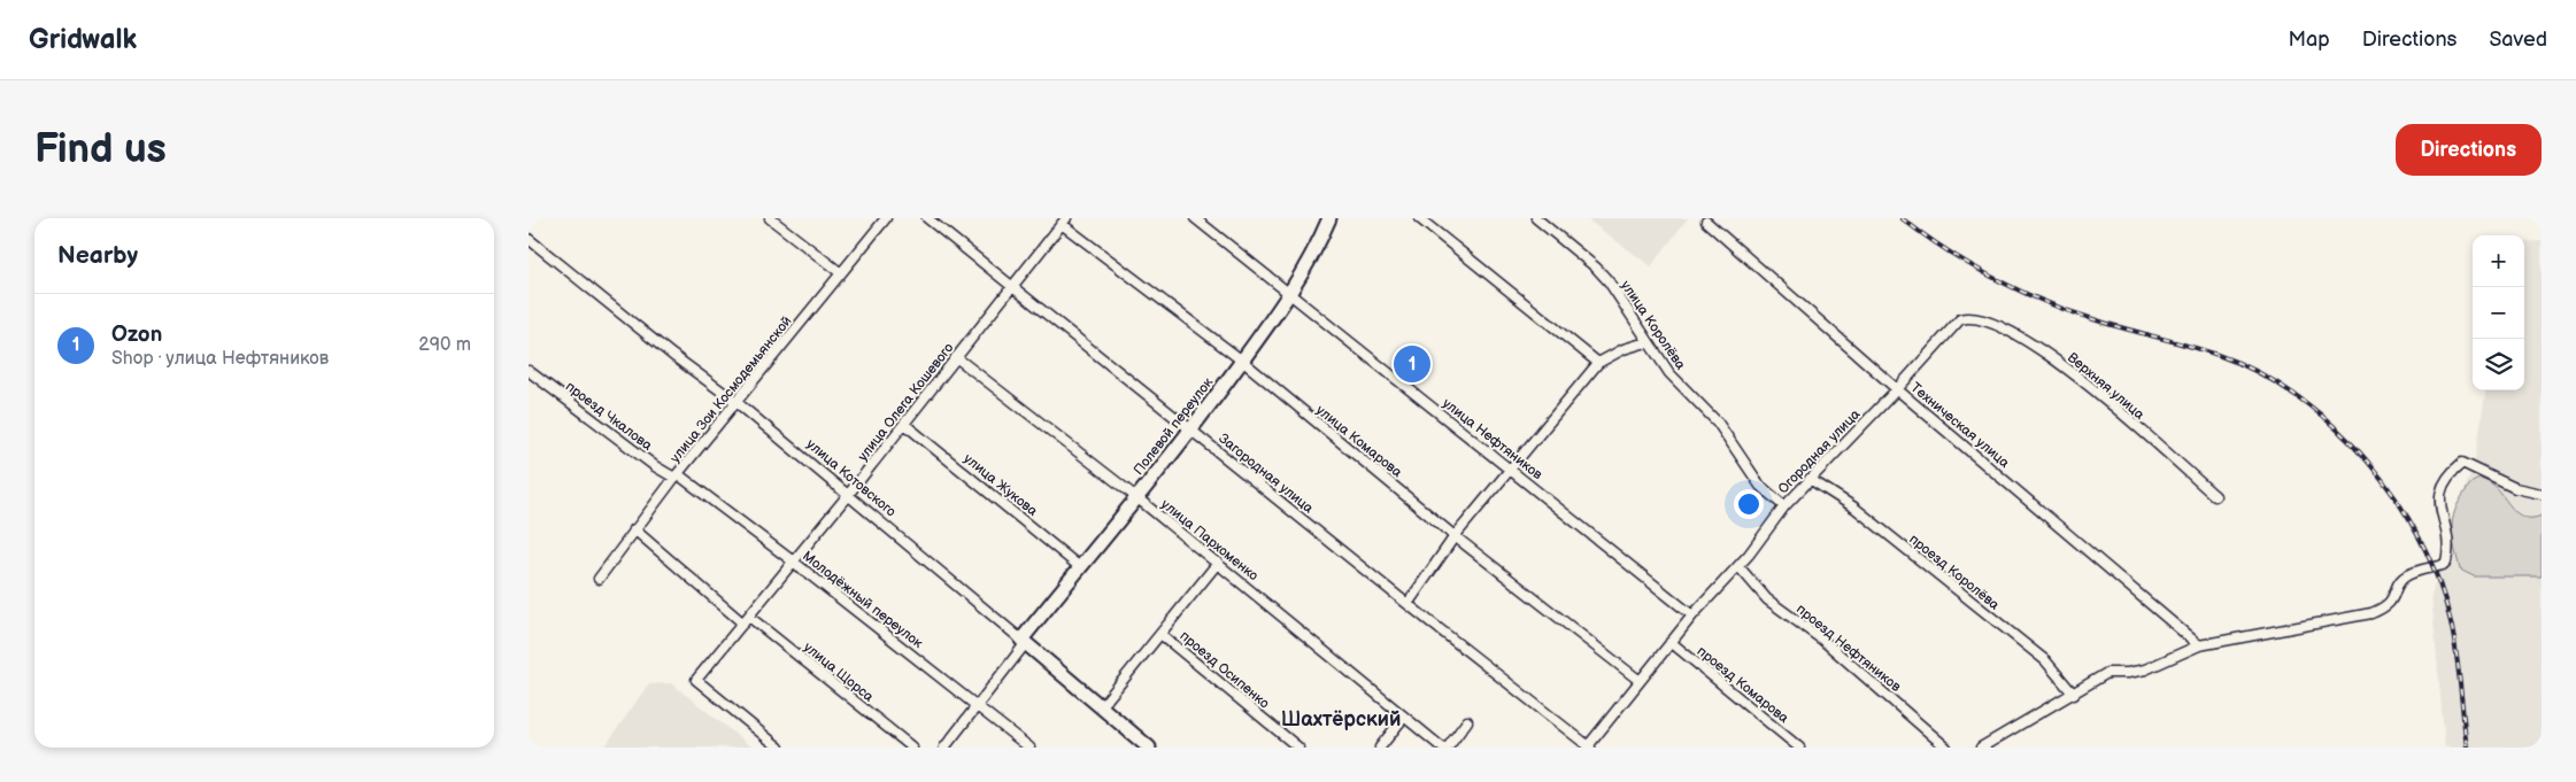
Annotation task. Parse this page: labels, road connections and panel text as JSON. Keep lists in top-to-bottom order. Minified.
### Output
{"streets":{"street":["улица Королёва","Верхняя улица","улица Зои Космодемьянской","улица Олега Кошевого","проезд Чкалова","Техническая улица","Полевой переулок","улица Нефтяников","улица Комарова","Огородная улица","Загородная улица","улица Котовского","улица Жукова","улица Пархоменко","проезд Королёва","Молодёжный переулок","проезд Нефтяников","проезд Осипенко","улица Щорса","проезд Комарова"]},"crossings":[["улица Королёва","Огородная улица"],["Верхняя улица","Огородная улица"],["улица Зои Космодемьянской","проезд Чкалова"],["улица Зои Космодемьянской","улица Котовского"],["улица Зои Космодемьянской","Молодёжный переулок"],["улица Зои Космодемьянской","улица Щорса"],["улица Олега Кошевого","улица Комарова"],["улица Олега Кошевого","Загородная улица"],["улица Олега Кошевого","улица Котовского"],["улица Олега Кошевого","улица Жукова"],["улица Олега Кошевого","улица Пархоменко"],["улица Олега Кошевого","Молодёжный переулок"],["улица Олега Кошевого","улица Щорса"],["проезд Чкалова","Молодёжный переулок"],["Техническая улица","Огородная улица"],["Полевой переулок","улица Нефтяников"],["Полевой переулок","улица Комарова"],["Полевой переулок","Загородная улица"],["Полевой переулок","улица Котовского"],["Полевой переулок","улица Жукова"],["Полевой переулок","улица Пархоменко"],["Полевой переулок","Молодёжный переулок"],["улица Нефтяников","Огородная улица"],["улица Комарова","Огородная улица"],["Огородная улица","Загородная улица"],["Огородная улица","проезд Королёва"],["Огородная улица","проезд Нефтяников"],["Огородная улица","проезд Комарова"]],"districts":["Шахтёрский"],"page":{"header":"Gridwalk","nav":["Map","Directions","Saved"],"buttons":"Directions","title":"Find us","heading":"Nearby","map_buttons":["+","−"],"list":[{"mark":"1","name":"Ozon","note":"Shop · улица Нефтяников","value":"290 m"}],"pins":"1"}}
